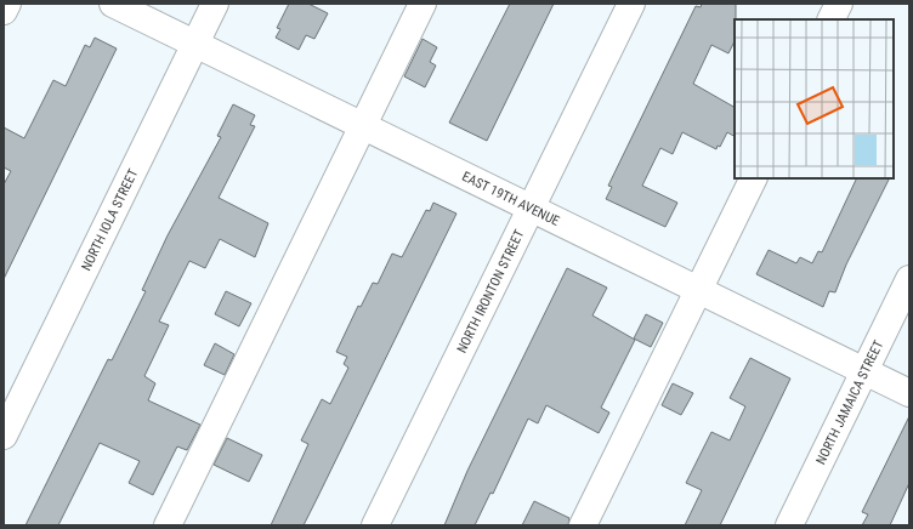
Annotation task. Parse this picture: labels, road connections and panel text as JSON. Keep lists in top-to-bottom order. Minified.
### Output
{"streets":{"street":["EAST 19TH AVENUE","NORTH IOLA STREET","NORTH IRONTON STREET","NORTH JAMAICA STREET"]},"crossings":[["EAST 19TH AVENUE","NORTH IOLA STREET"],["EAST 19TH AVENUE","NORTH IRONTON STREET"],["EAST 19TH AVENUE","NORTH JAMAICA STREET"]]}
